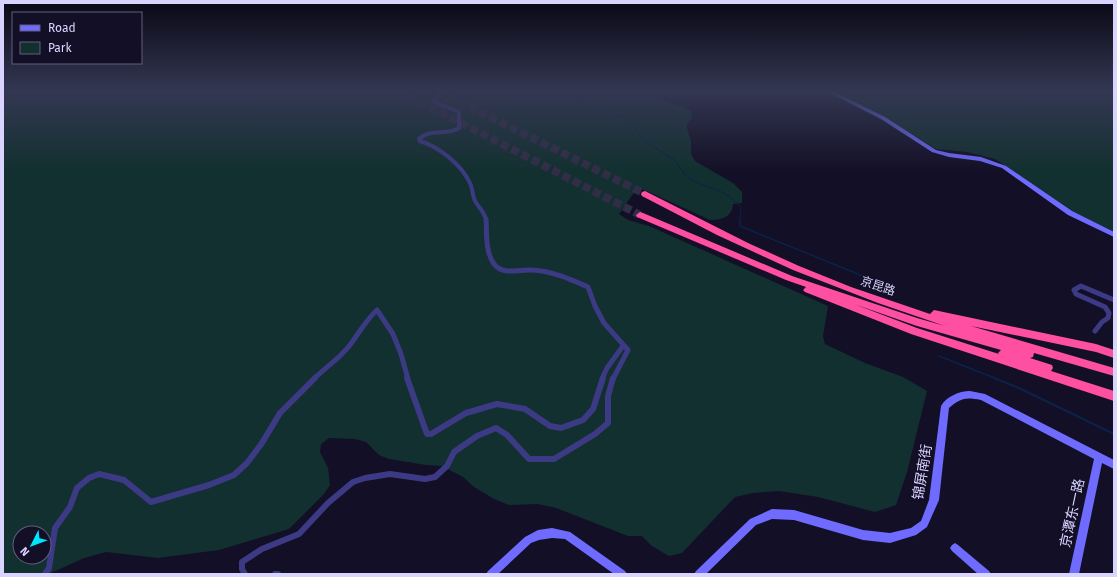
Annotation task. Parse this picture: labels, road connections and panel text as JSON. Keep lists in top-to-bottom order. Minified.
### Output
{"streets":{"highway":["京昆路"],"street":["锦屏南街","京潭东一路"]},"crossings":[["锦屏南街","京潭东一路"]],"legend":["Road","Park"],"north":"bottom left"}
